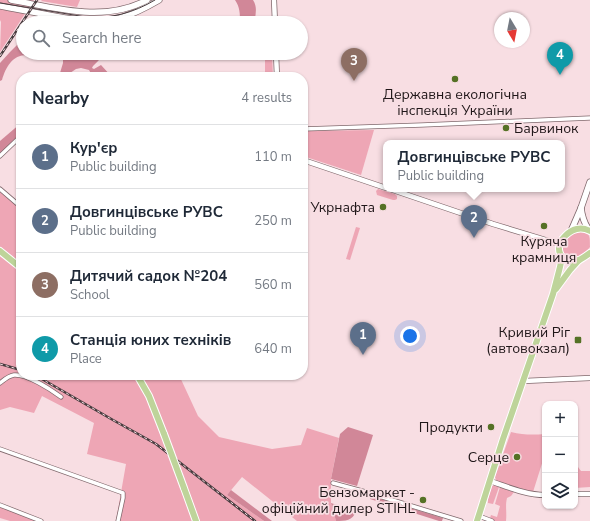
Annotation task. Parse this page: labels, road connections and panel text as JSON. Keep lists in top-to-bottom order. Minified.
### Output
{"places":{"other":["Державна екологічна інспекція України","Барвинок","Укрнафта","Куряча крамниця","Продукти","Серце","Бензомаркет - офіційний дилер STIHL"],"transit":["Кривий Ріг (автовокзал)"]},"north":"bottom","page":{"search":"Search here","pins":["4","3","2","1"],"heading":["Nearby","4 results"],"list":[{"mark":"1","name":"Кур'єр","note":"Public building","value":"110 m"},{"mark":"2","name":"Довгинцівське РУВС","note":"Public building","value":"250 m"},{"mark":"3","name":"Дитячий садок №204","note":"School","value":"560 m"},{"mark":"4","name":"Станція юних техніків","note":"Place","value":"640 m"}],"popup":["Довгинцівське РУВС","Public building"],"map_buttons":["+","−"]}}
